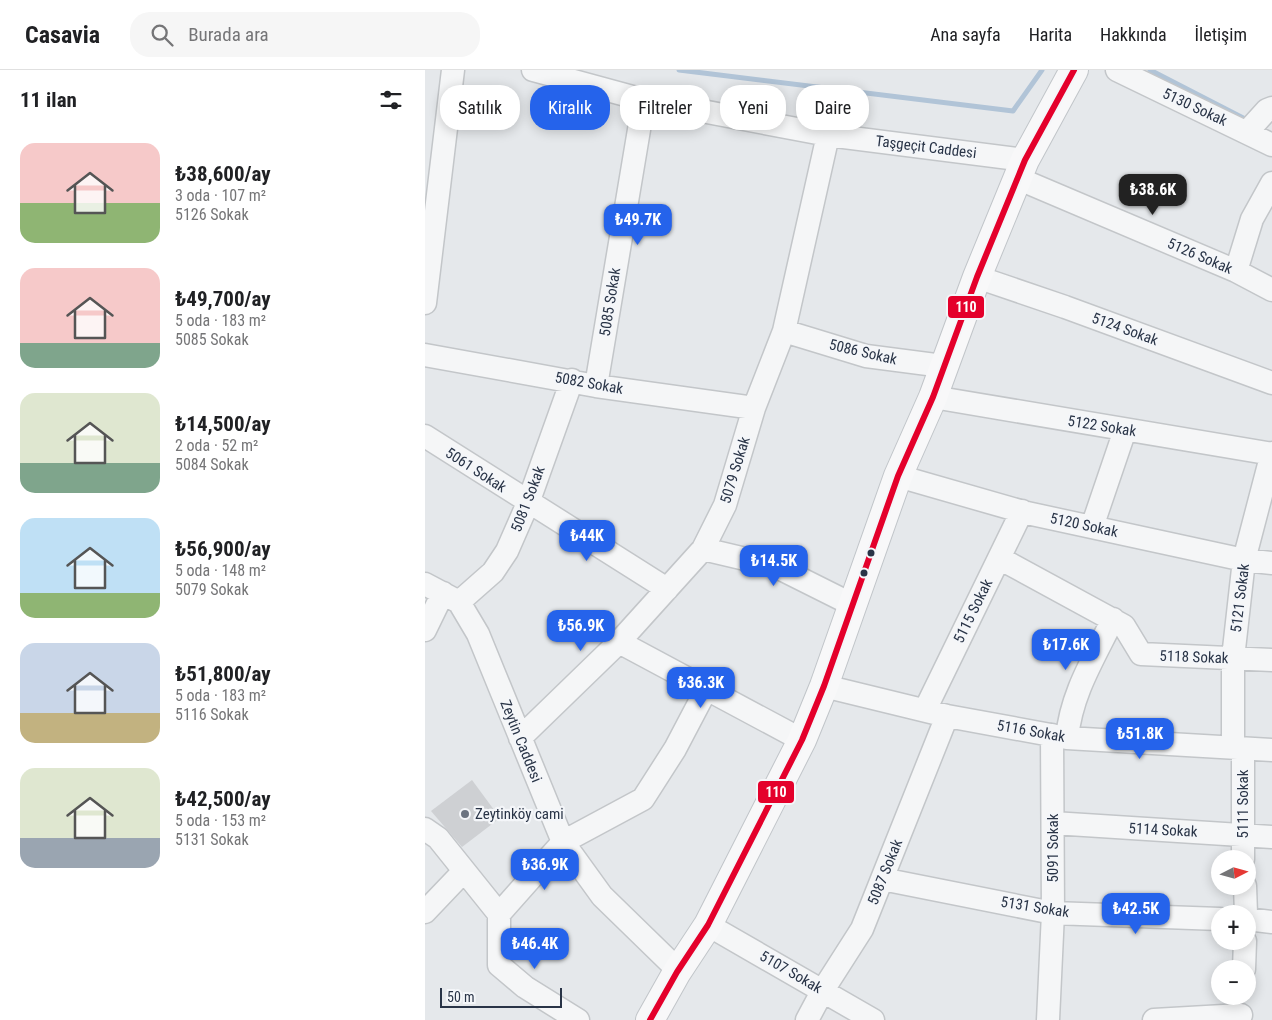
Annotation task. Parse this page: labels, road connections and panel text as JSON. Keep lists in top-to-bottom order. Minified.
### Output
{"streets":{"street":["5130 Sokak","Taşgeçit Caddesi","5126 Sokak","5085 Sokak","5124 Sokak","5086 Sokak","5082 Sokak","5122 Sokak","5061 Sokak","5079 Sokak","5081 Sokak","5120 Sokak","5121 Sokak","5115 Sokak","5118 Sokak","5116 Sokak","Zeytin Caddesi","5111 Sokak","5114 Sokak","5091 Sokak","5087 Sokak","5131 Sokak","5107 Sokak"]},"crossings":[["Taşgeçit Caddesi","5126 Sokak"],["Taşgeçit Caddesi","5079 Sokak"],["5085 Sokak","5082 Sokak"],["5086 Sokak","5079 Sokak"],["5082 Sokak","5079 Sokak"],["5082 Sokak","5081 Sokak"],["5122 Sokak","5121 Sokak"],["5061 Sokak","5079 Sokak"],["5061 Sokak","5081 Sokak"],["5079 Sokak","Zeytin Caddesi"],["5081 Sokak","Zeytin Caddesi"],["5120 Sokak","5121 Sokak"],["5120 Sokak","5115 Sokak"],["5121 Sokak","5118 Sokak"],["5121 Sokak","5116 Sokak"],["5121 Sokak","5111 Sokak"],["5115 Sokak","5118 Sokak"],["5115 Sokak","5116 Sokak"],["5118 Sokak","5091 Sokak"],["5116 Sokak","5111 Sokak"],["5116 Sokak","5091 Sokak"],["5116 Sokak","5087 Sokak"],["5111 Sokak","5114 Sokak"],["5114 Sokak","5091 Sokak"],["5091 Sokak","5131 Sokak"],["5087 Sokak","5131 Sokak"],["5087 Sokak","5107 Sokak"]],"places":["Zeytinköy cami"],"lines":["transit line 110"],"scale_bar":"50 m","north":"right","page":{"header":"Casavia","search":"Burada ara","nav":["Ana sayfa","Harita","Hakkında","İletişim"],"heading":"11 ilan","chip":["Satılık","Kiralık","Filtreler","Yeni","Daire"],"list":[{"name":"₺38,600/ay","note":"3 oda · 107 m² · 5126 Sokak"},{"name":"₺49,700/ay","note":"5 oda · 183 m² · 5085 Sokak"},{"name":"₺14,500/ay","note":"2 oda · 52 m² · 5084 Sokak"},{"name":"₺56,900/ay","note":"5 oda · 148 m² · 5079 Sokak"},{"name":"₺51,800/ay","note":"5 oda · 183 m² · 5116 Sokak"},{"name":"₺42,500/ay","note":"5 oda · 153 m² · 5131 Sokak"}],"price":["₺38.6K","₺49.7K","₺44K","₺14.5K","₺56.9K","₺17.6K","₺36.3K","₺51.8K","₺36.9K","₺42.5K","₺46.4K"],"map_buttons":["+","−"],"scale":"50 m"}}
